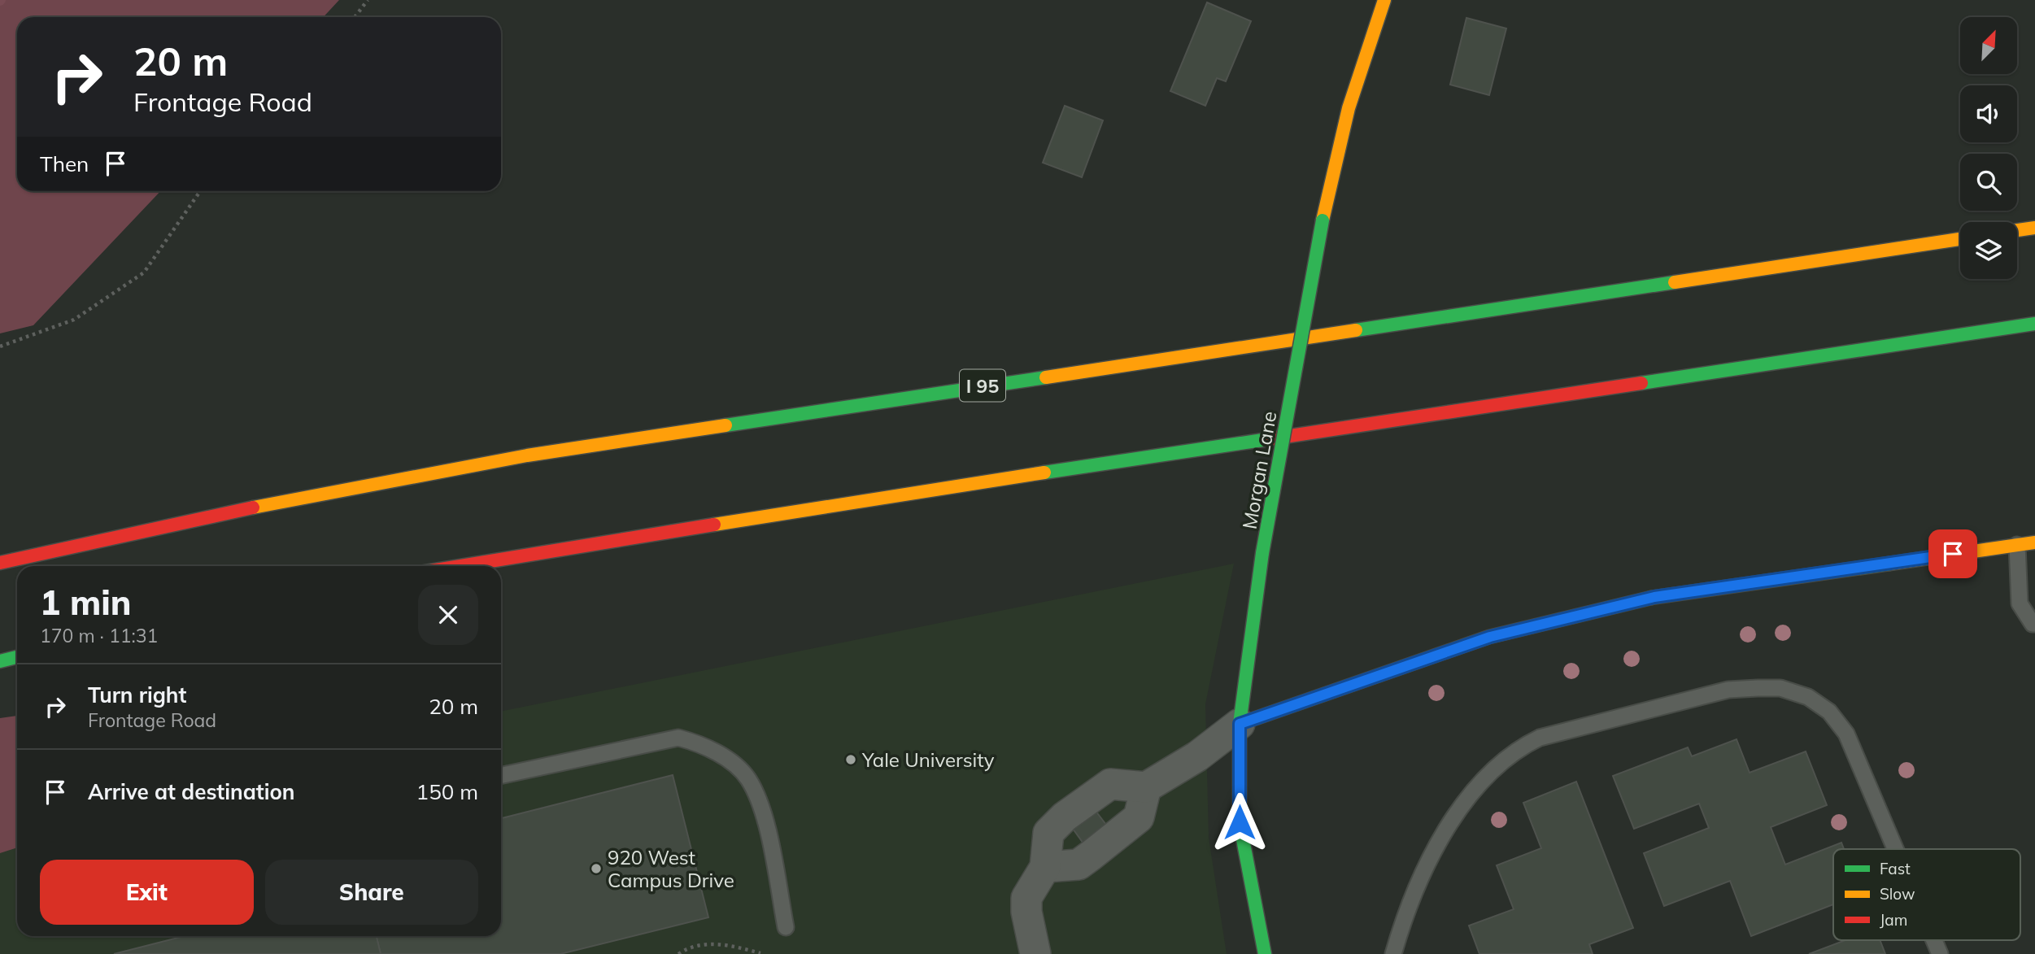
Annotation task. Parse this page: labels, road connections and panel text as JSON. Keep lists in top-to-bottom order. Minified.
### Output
{"streets":{"main road":["I 95","Morgan Lane"]},"places":["Yale University","920 West Campus Drive"],"legend":["Fast","Slow","Jam"],"north":"top right","page":{"turn":["20 m","Frontage Road"],"then":"Then","heading":["1 min","170 m · 11:31"],"list":[{"name":"Turn right","note":"Frontage Road","value":"20 m"},{"name":"Arrive at destination","value":"150 m"}],"buttons":["Exit","Share"]}}
